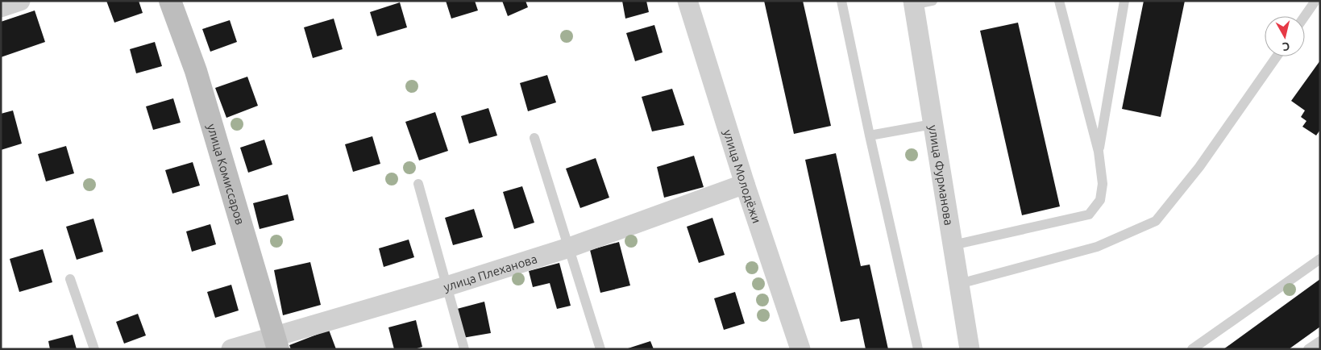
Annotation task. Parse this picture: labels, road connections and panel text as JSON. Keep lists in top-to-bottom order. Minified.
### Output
{"streets":{"main road":["улица Комиссаров"],"street":["улица Молодёжи","улица Фурманова","улица Плеханова"]},"crossings":[["улица Комиссаров","улица Плеханова"],["улица Молодёжи","улица Плеханова"]],"north":"bottom"}
